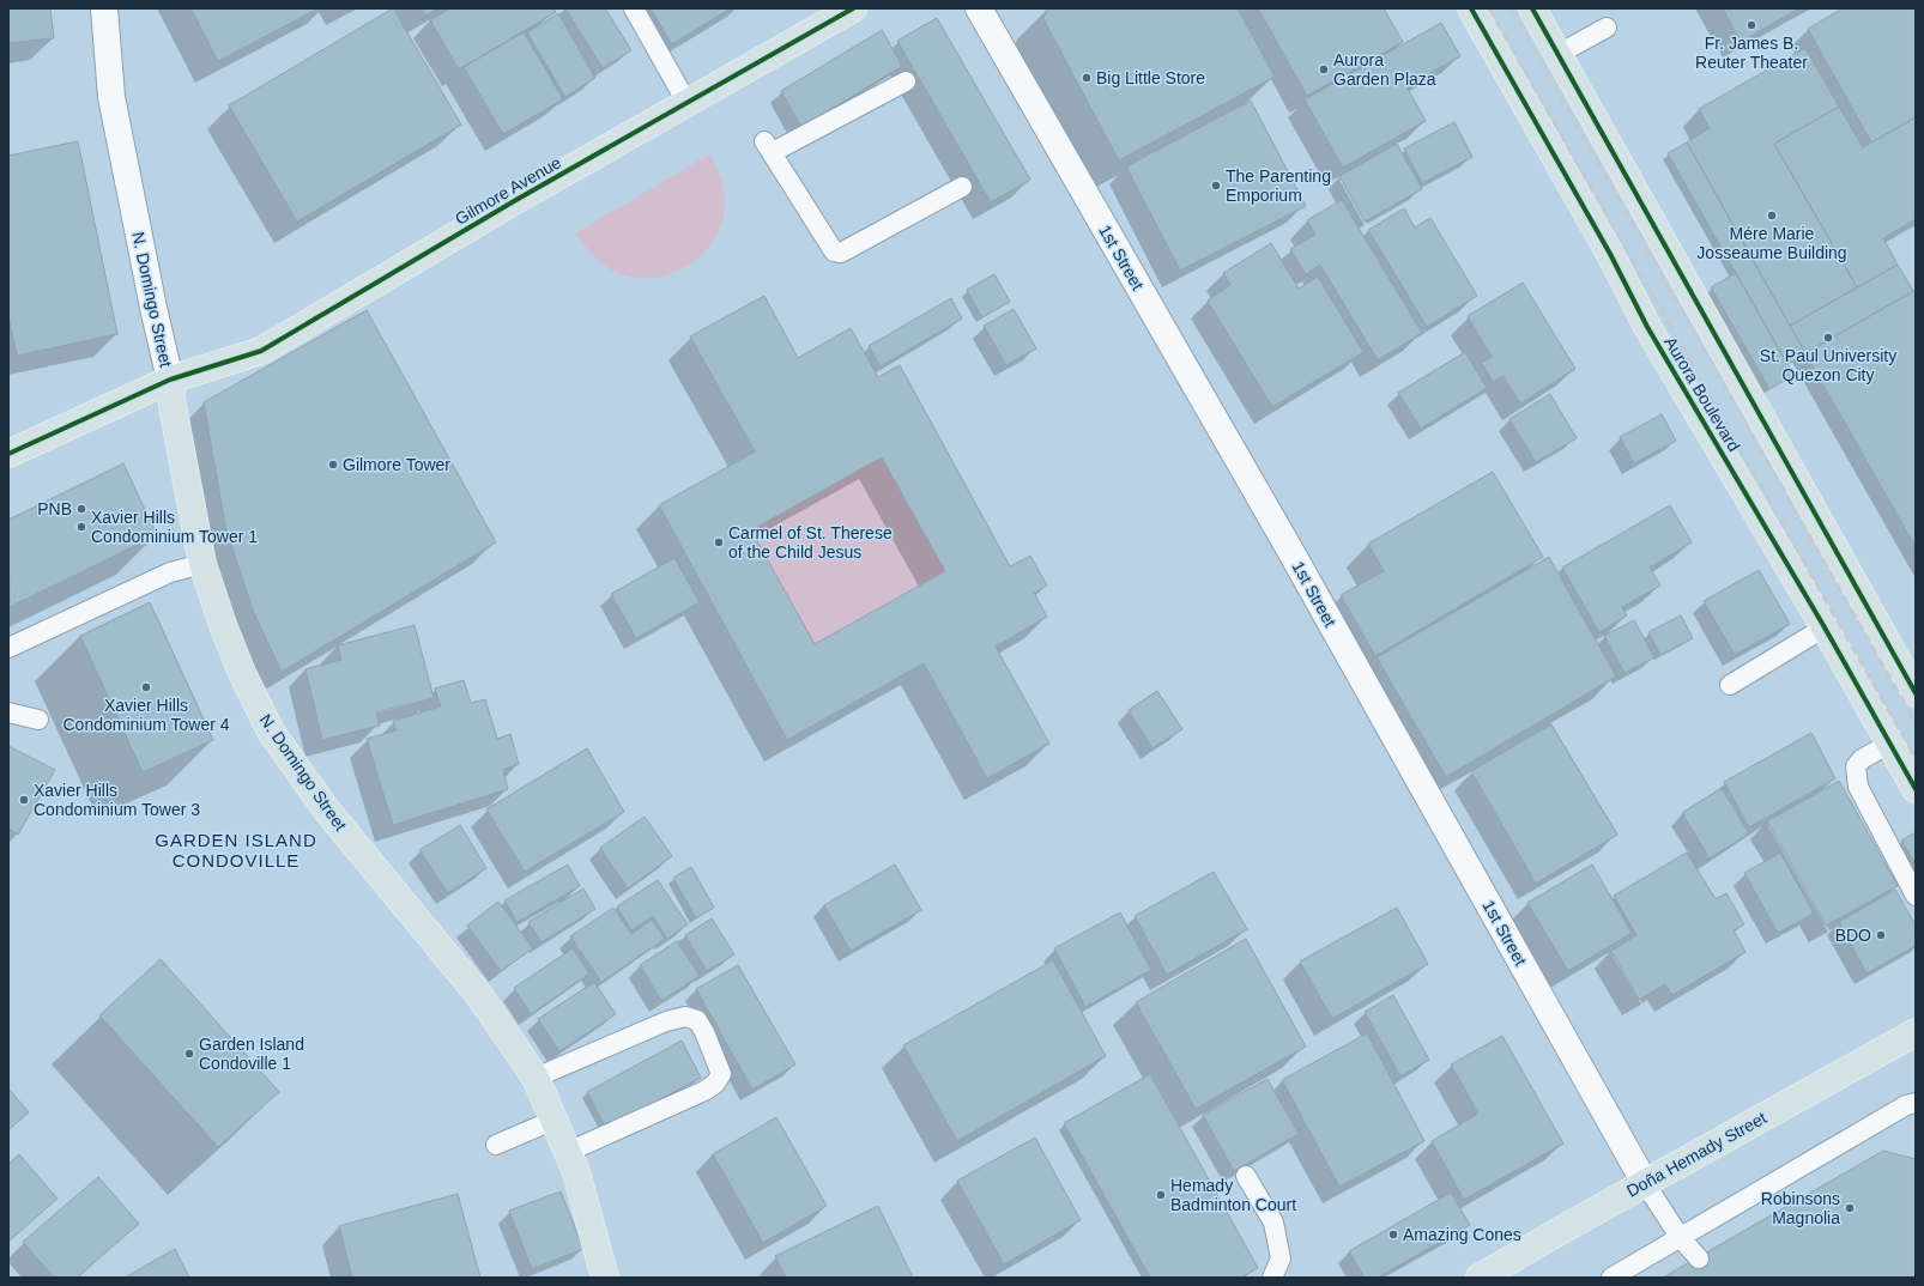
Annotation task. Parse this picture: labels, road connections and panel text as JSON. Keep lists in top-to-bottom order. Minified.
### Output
{"streets":{"main road":["Gilmore Avenue","N. Domingo Street","Aurora Boulevard","Doña Hemady Street"],"street":["1st Street"]},"crossings":[["Gilmore Avenue","N. Domingo Street"],["1st Street","Doña Hemady Street"]],"districts":["GARDEN ISLAND CONDOVILLE"],"places":["Fr. James B. Reuter Theater","Aurora Garden Plaza","Big Little Store","The Parenting Emporium","Mére Marie Josseaume Building","St. Paul University Quezon City","Gilmore Tower","PNB","Xavier Hills Condominium Tower 1","Carmel of St. Therese of the Child Jesus","Xavier Hills Condominium Tower 4","Xavier Hills Condominium Tower 3","BDO","Garden Island Condoville 1","Hemady Badminton Court","Robinsons Magnolia","Amazing Cones"]}
